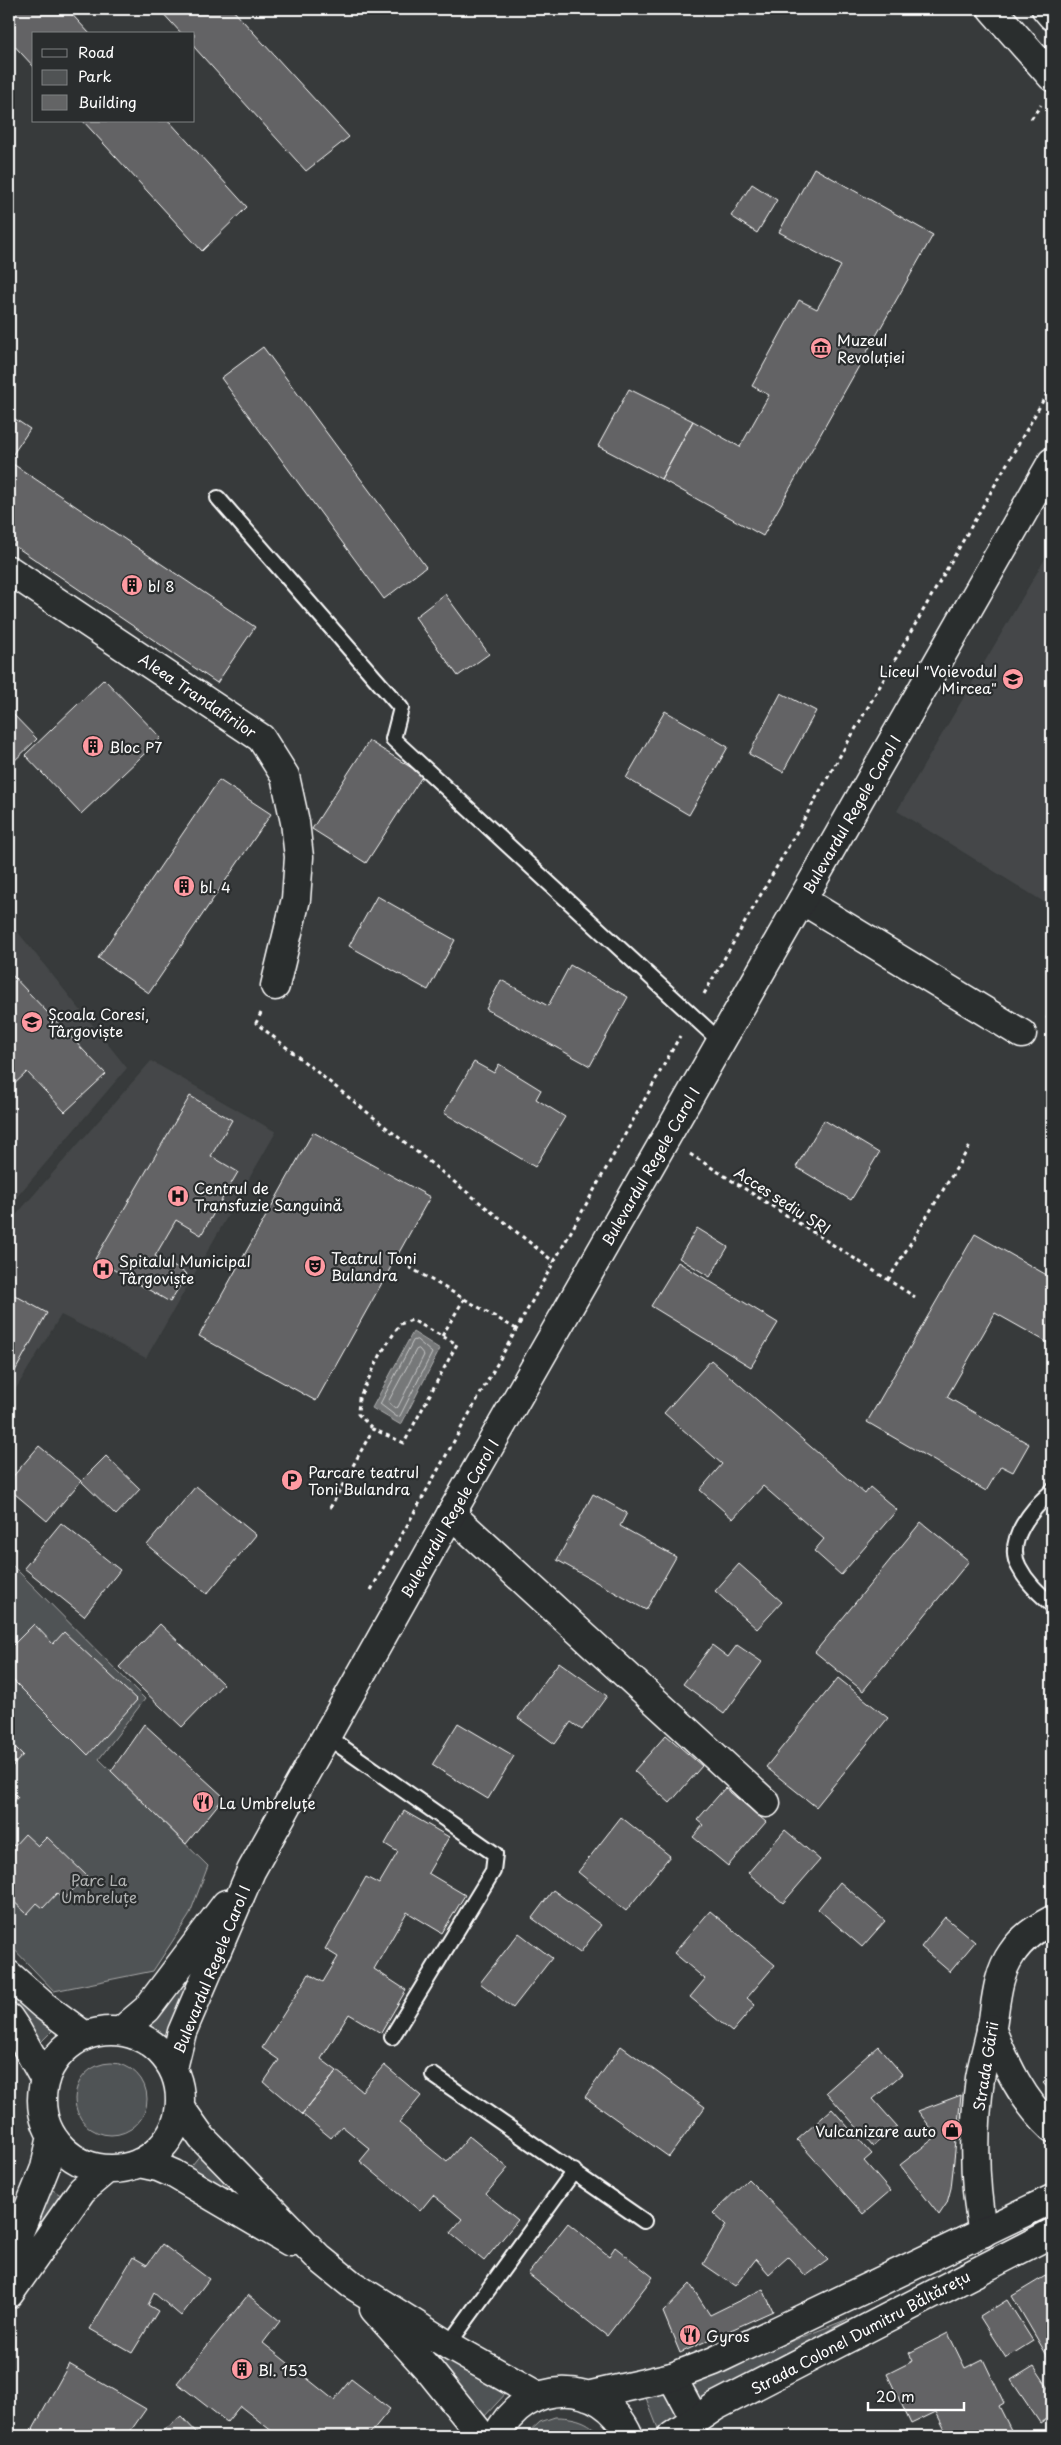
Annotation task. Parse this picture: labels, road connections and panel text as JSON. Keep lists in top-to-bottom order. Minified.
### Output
{"streets":{"main road":["Aleea Trandafirilor","Bulevardul Regele Carol I","Strada Gării","Strada Colonel Dumitru Băltărețu"],"path":["Acces sediu SRI"]},"crossings":[["Bulevardul Regele Carol I","Acces sediu SRI"],["Strada Gării","Strada Colonel Dumitru Băltărețu"]],"parks":["Parc La Umbreluțe"],"places":{"museum":["Muzeul Revoluției"],"building":["bl 8","Bloc P7","bl. 4","Bl. 153"],"school or university":["Liceul \"Voievodul Mircea\"","Școala Coresi, Târgoviște"],"hospital":["Centrul de Transfuzie Sanguină","Spitalul Municipal Târgoviște"],"theatre":["Teatrul Toni Bulandra"],"parking":["Parcare teatrul Toni Bulandra"],"restaurant":["La Umbreluțe","Gyros"],"shop":["Vulcanizare auto"]},"legend":["Road","Park","Building"],"scale_bar":"20 m"}
